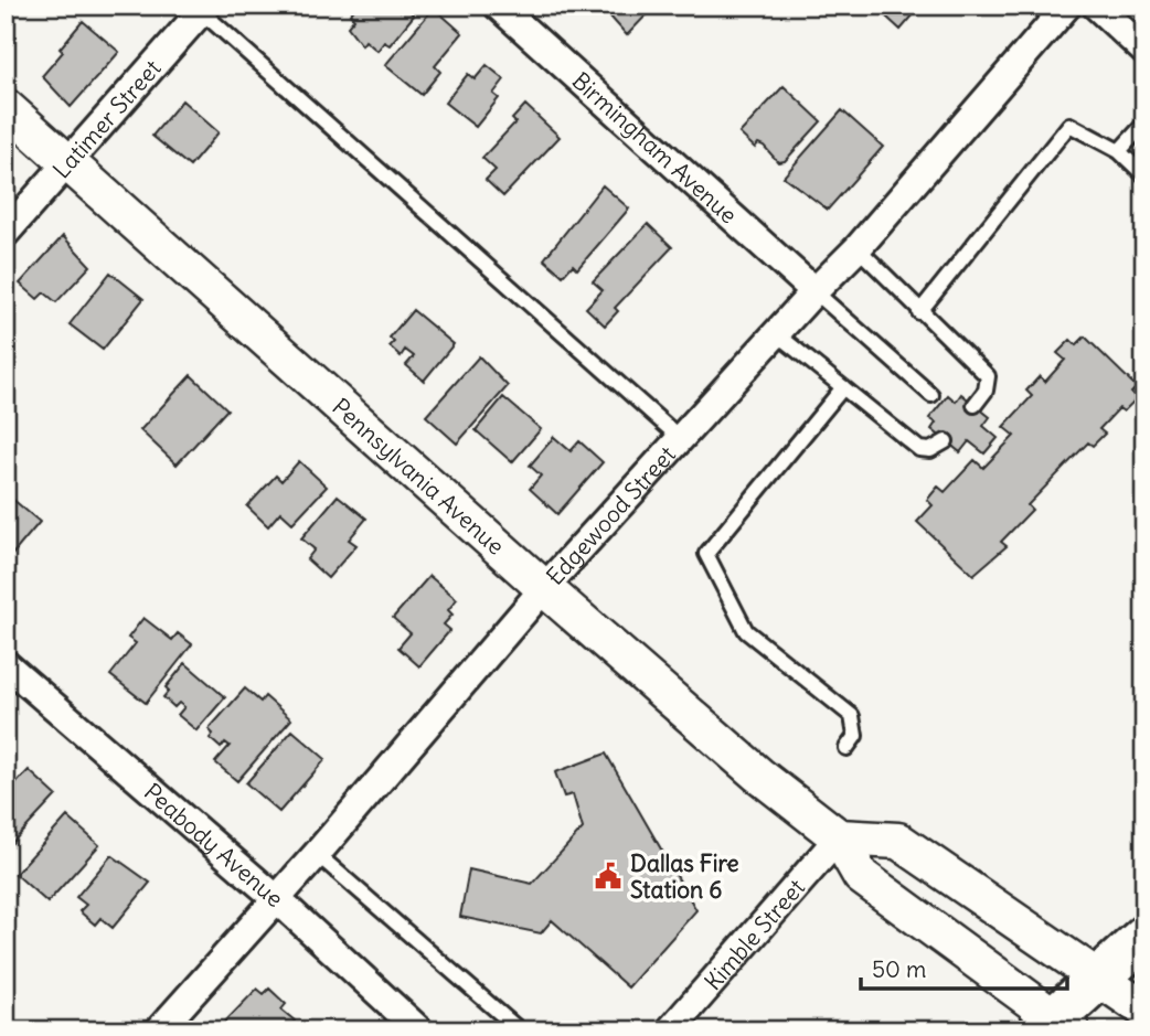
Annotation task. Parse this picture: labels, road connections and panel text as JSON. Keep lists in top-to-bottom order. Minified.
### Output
{"streets":{"street":["Latimer Street","Birmingham Avenue","Pennsylvania Avenue","Edgewood Street","Peabody Avenue","Kimble Street"]},"crossings":[["Latimer Street","Pennsylvania Avenue"],["Birmingham Avenue","Edgewood Street"],["Pennsylvania Avenue","Edgewood Street"],["Pennsylvania Avenue","Kimble Street"],["Edgewood Street","Peabody Avenue"]],"places":{"public building":["Dallas Fire Station 6"]},"scale_bar":"50 m"}
